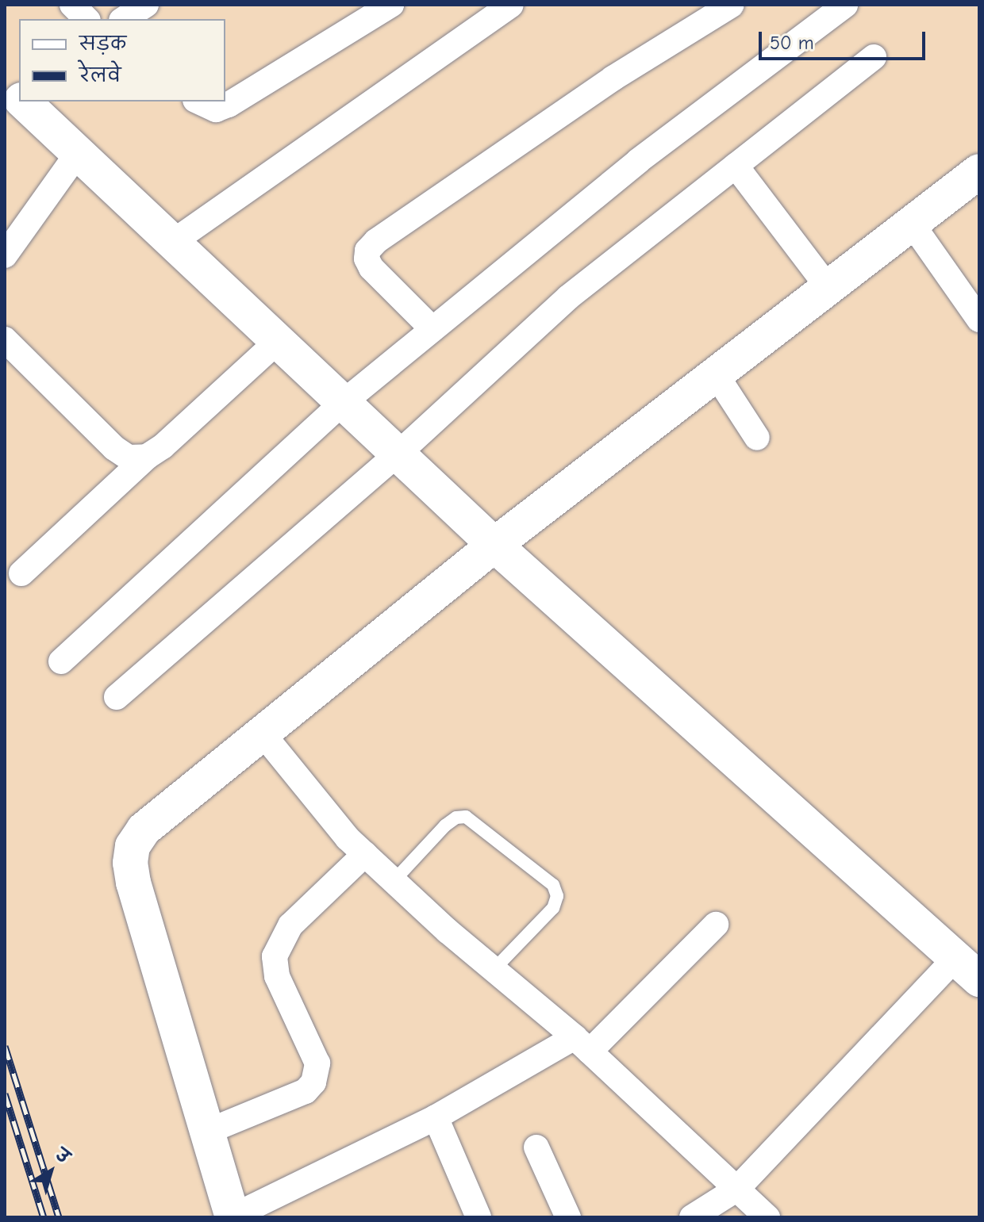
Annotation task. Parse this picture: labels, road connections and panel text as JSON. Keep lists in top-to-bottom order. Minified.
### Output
{"legend":["सड़क","रेलवे"],"scale_bar":"50 m","north":"top right"}
